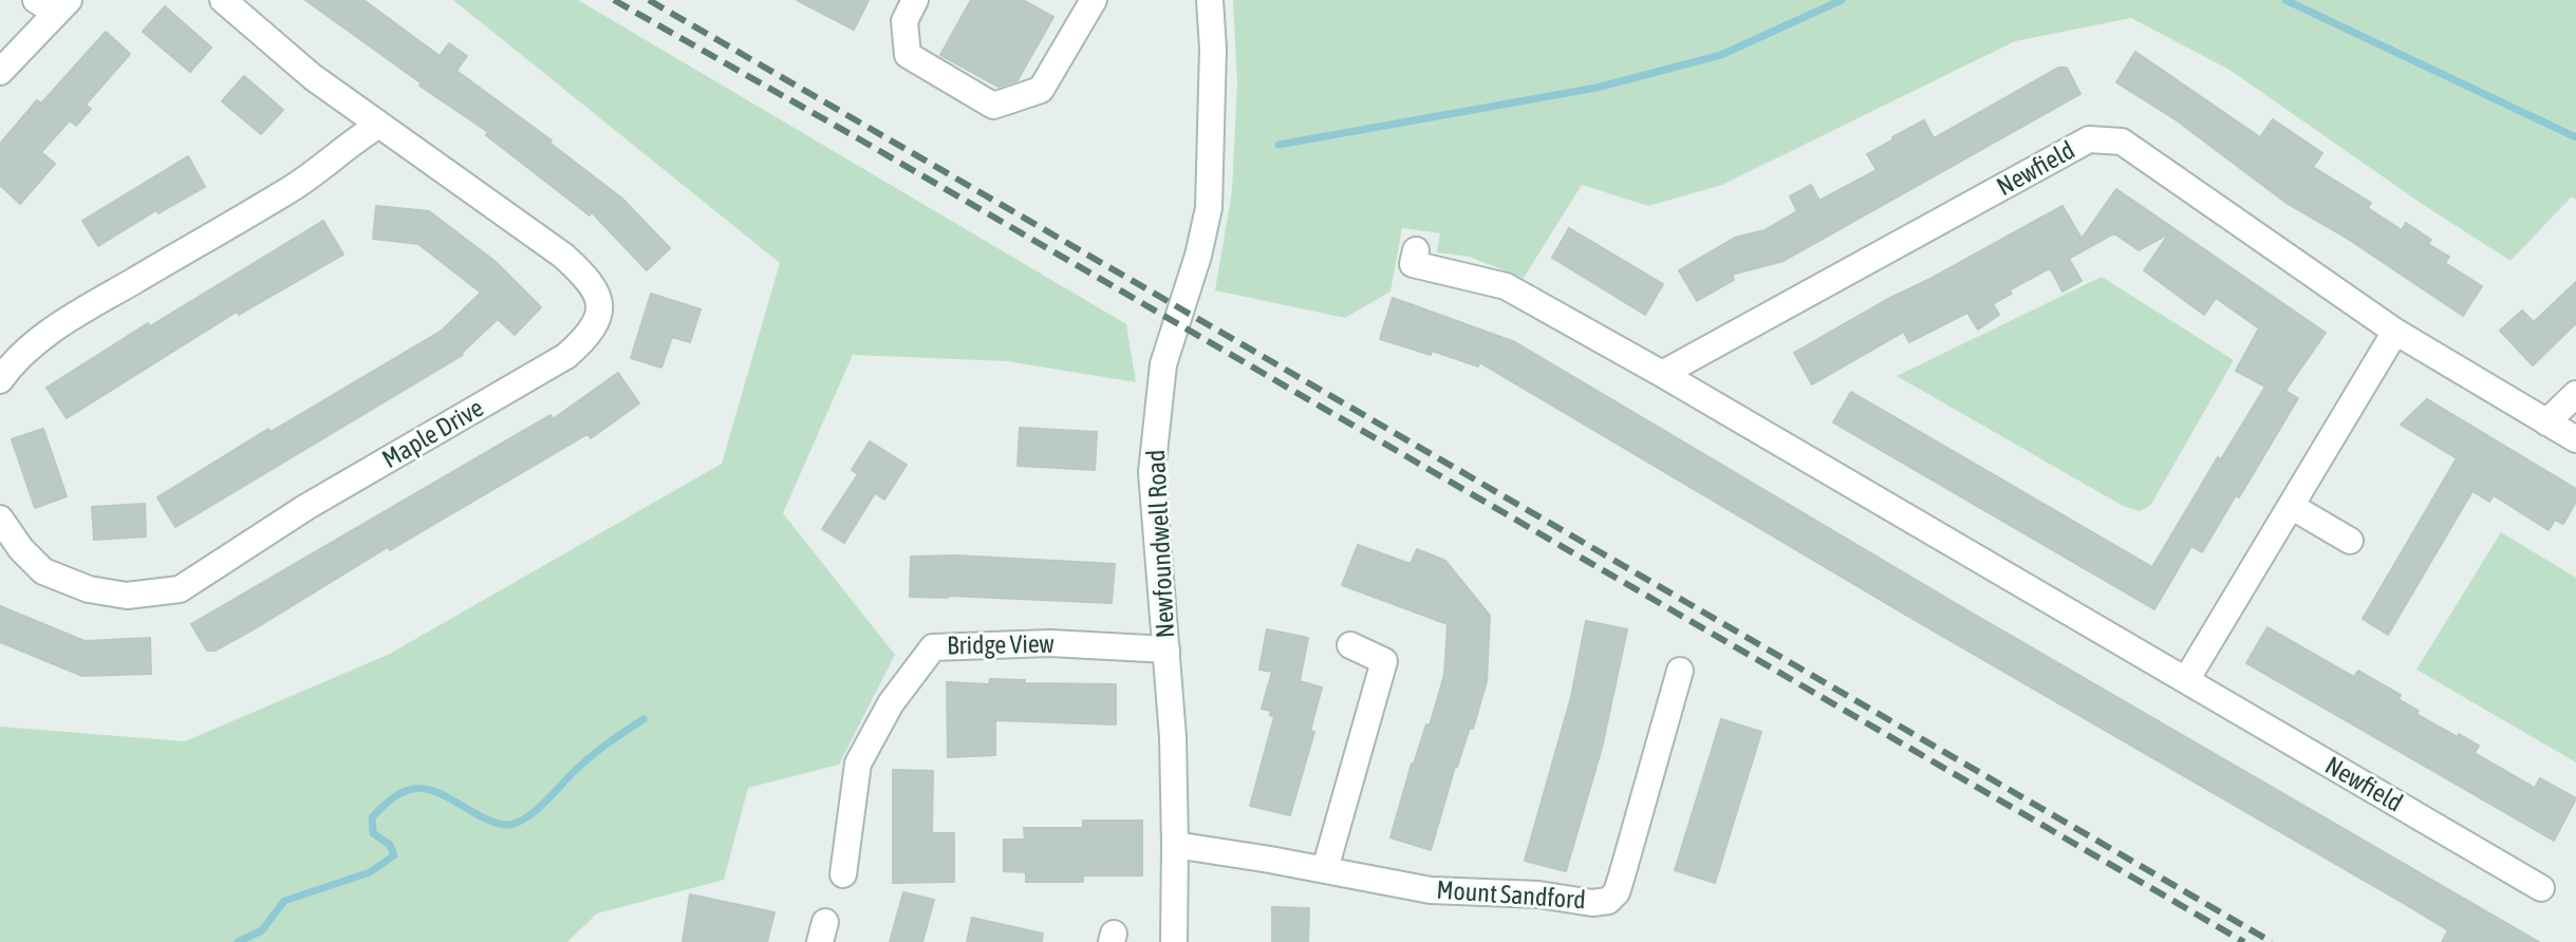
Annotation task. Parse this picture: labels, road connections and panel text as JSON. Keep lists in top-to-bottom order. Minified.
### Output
{"streets":{"street":["Newfield","Maple Drive","Newfoundwell Road","Bridge View","Mount Sandford"]},"crossings":[["Newfoundwell Road","Bridge View"],["Newfoundwell Road","Mount Sandford"]]}
